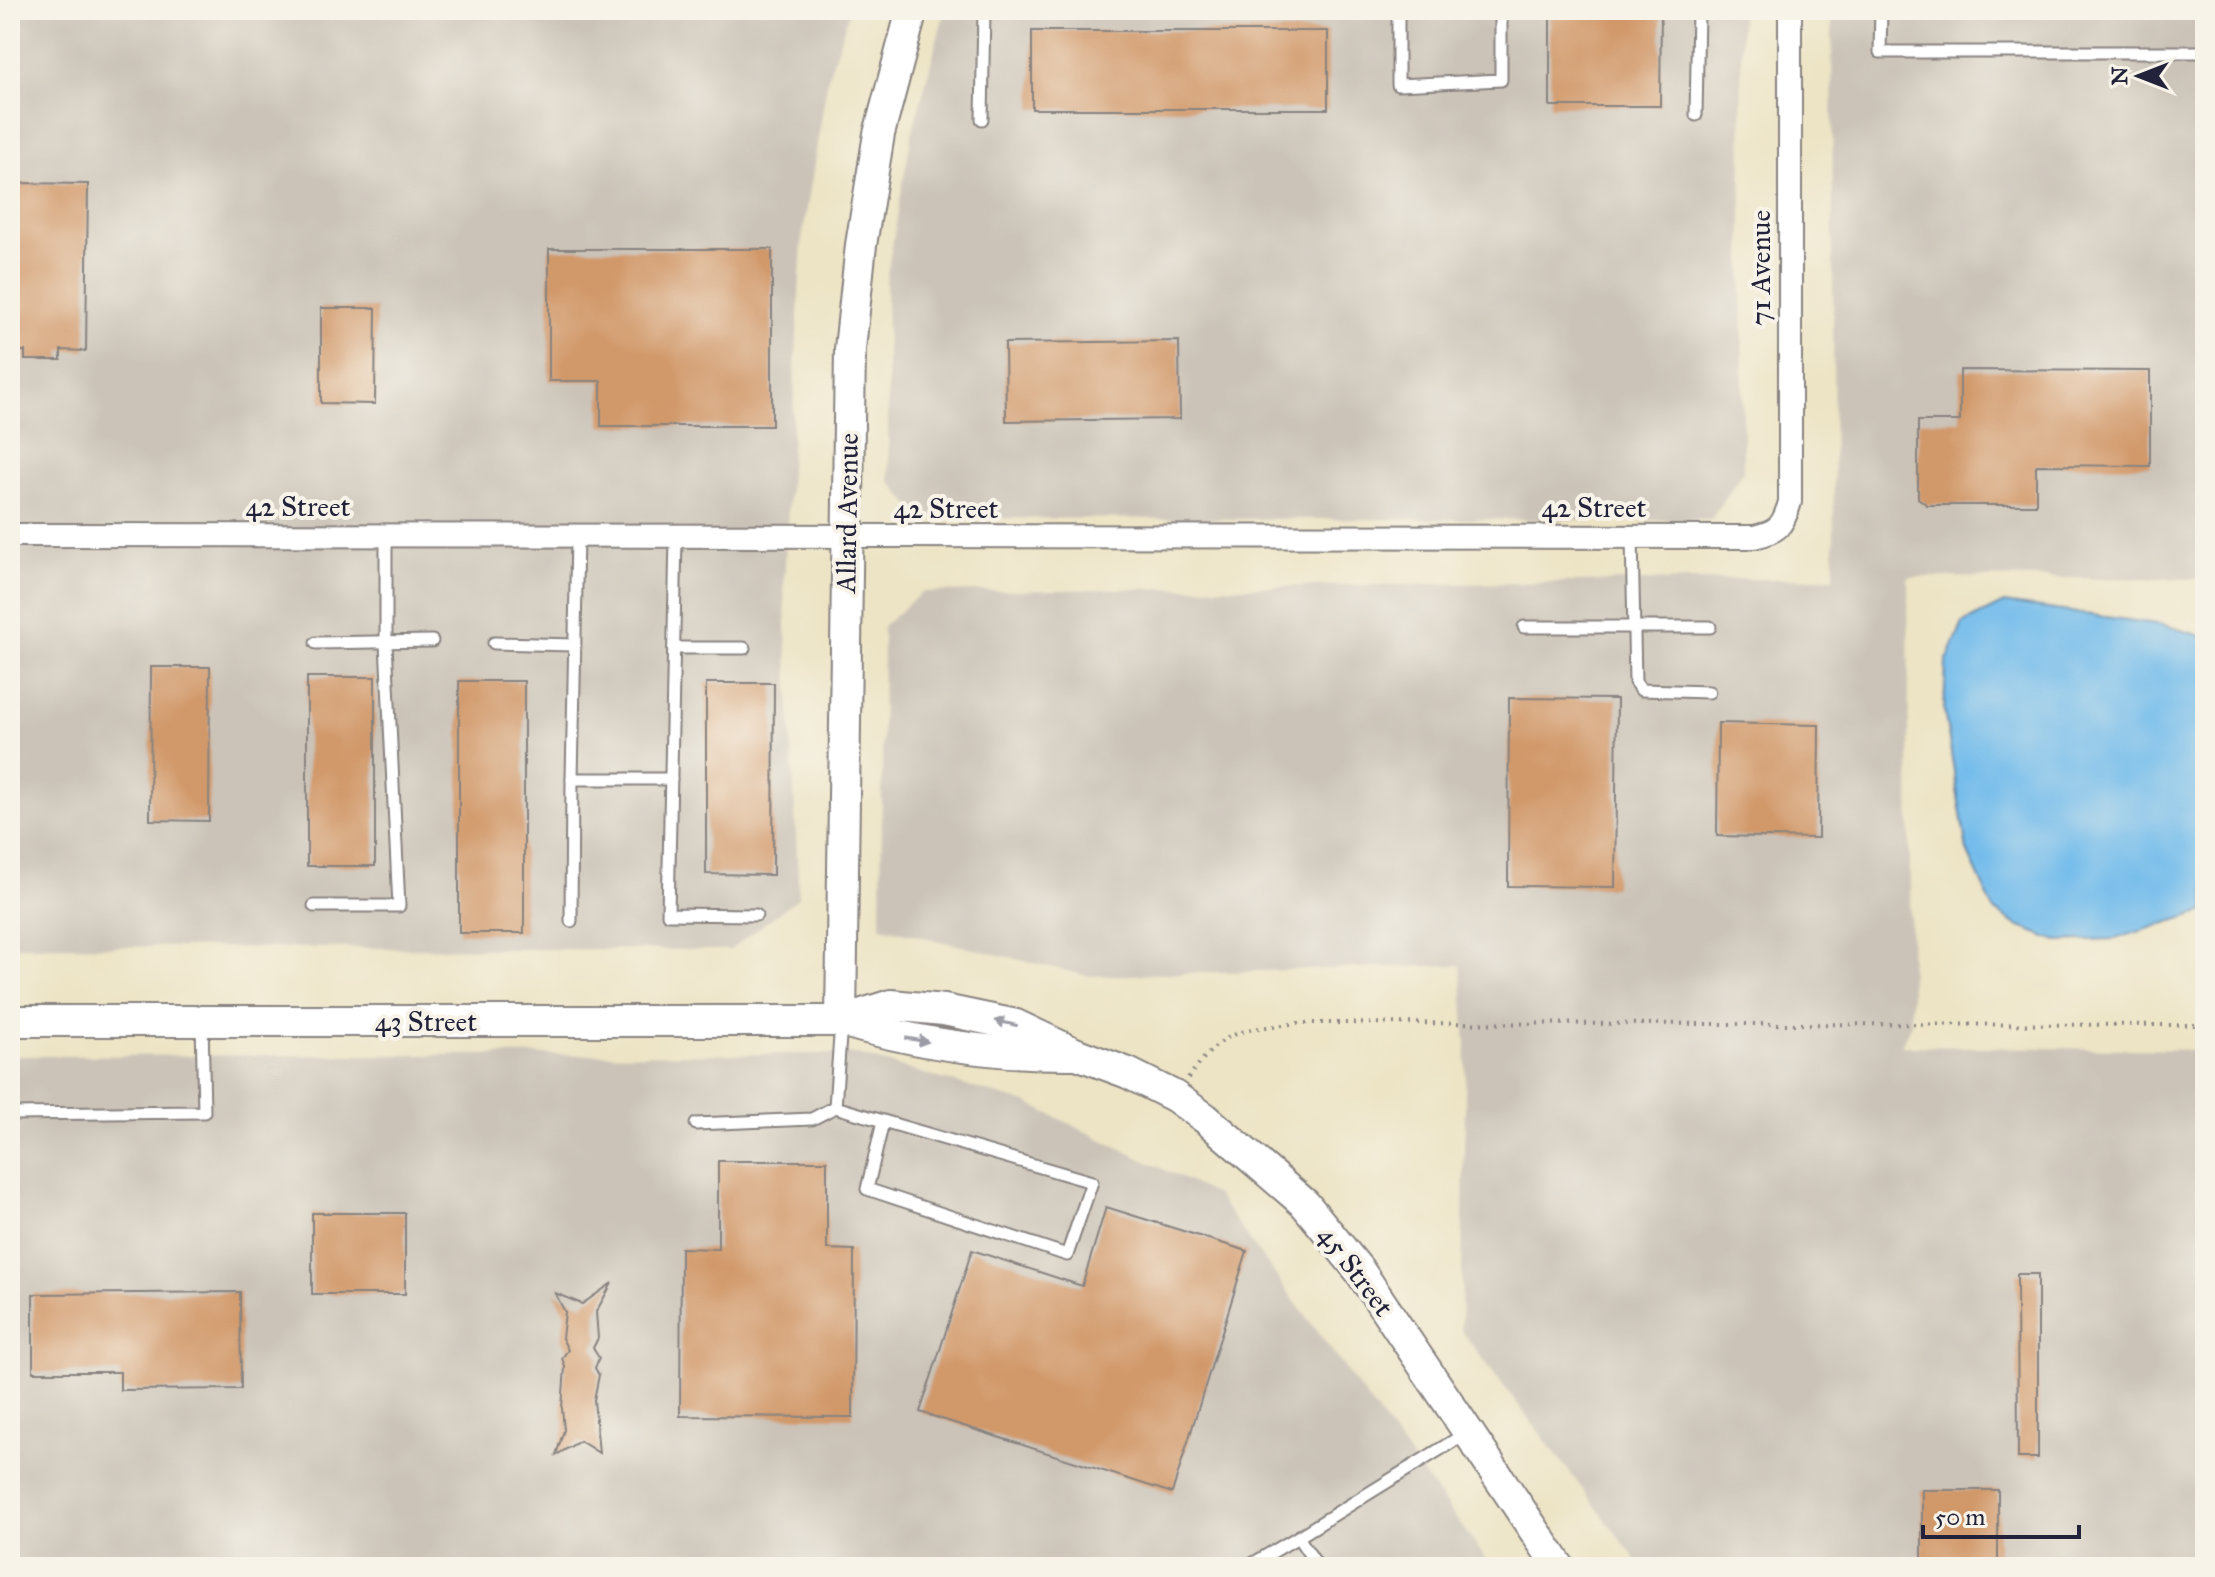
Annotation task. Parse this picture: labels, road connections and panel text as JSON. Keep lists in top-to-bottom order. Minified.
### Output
{"streets":{"main road":["Allard Avenue","43 Street","45 Street"],"street":["71 Avenue","42 Street"]},"crossings":[["71 Avenue","42 Street"],["42 Street","Allard Avenue"],["Allard Avenue","43 Street"],["Allard Avenue","45 Street"],["43 Street","45 Street"]],"scale_bar":"50 m","north":"left"}
